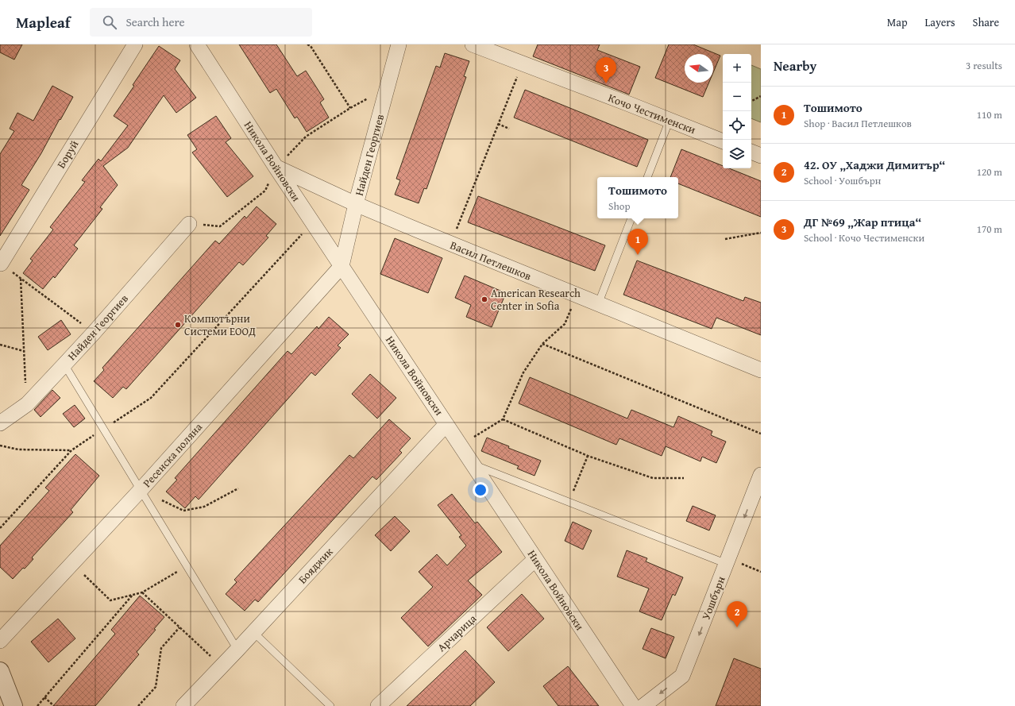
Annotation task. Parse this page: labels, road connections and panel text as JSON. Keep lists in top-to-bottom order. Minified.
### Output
{"streets":{"street":["Кочо Честименски","Боруй","Найден Георгиев","Никола Войновски","Васил Петлешков","Ресенска поляна","Бояджик","Уошбърн","Арчарица"]},"crossings":[["Найден Георгиев","Никола Войновски"],["Найден Георгиев","Васил Петлешков"],["Найден Георгиев","Ресенска поляна"],["Никола Войновски","Васил Петлешков"],["Никола Войновски","Ресенска поляна"],["Никола Войновски","Бояджик"],["Никола Войновски","Арчарица"]],"one_way":["Уошбърн"],"places":["American Research Center in Sofia","Компютърни Системи ЕООД"],"north":"left","page":{"header":"Mapleaf","search":"Search here","nav":["Map","Layers","Share"],"heading":["Nearby","3 results"],"map_buttons":["+","−"],"pins":["3","1","2"],"list":[{"mark":"1","name":"Тошимото","note":"Shop · Васил Петлешков","value":"110 m"},{"mark":"2","name":"42. ОУ „Хаджи Димитър“","note":"School · Уошбърн","value":"120 m"},{"mark":"3","name":"ДГ №69 „Жар птица“","note":"School · Кочо Честименски","value":"170 m"}],"popup":["Тошимото","Shop"]}}
